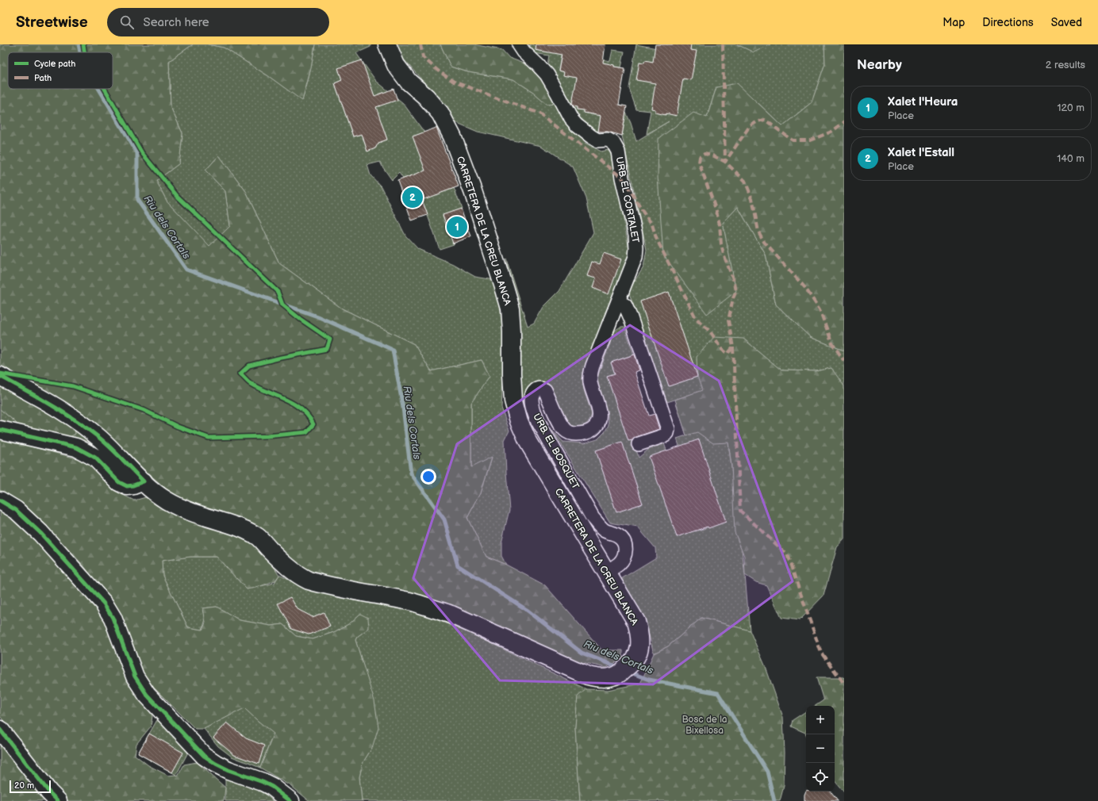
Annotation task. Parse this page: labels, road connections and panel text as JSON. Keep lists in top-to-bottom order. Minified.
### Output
{"streets":{"main road":["CARRETERA DE LA CREU BLANCA"],"street":["URB. EL CORTALET","URB. EL BOSQUET"]},"crossings":[["URB. EL CORTALET","URB. EL BOSQUET"],["CARRETERA DE LA CREU BLANCA","URB. EL BOSQUET"]],"water":["Riu dels Cortals"],"parks":["Bosc de la Bixellosa"],"legend":["Cycle path","Path"],"scale_bar":"20 m","page":{"header":"Streetwise","search":"Search here","nav":["Map","Directions","Saved"],"heading":["Nearby","2 results"],"list":[{"mark":"1","name":"Xalet l'Heura","note":"Place","value":"120 m"},{"mark":"2","name":"Xalet l'Estall","note":"Place","value":"140 m"}],"pins":["2","1"],"map_buttons":["+","−"],"scale":"20 m"}}
